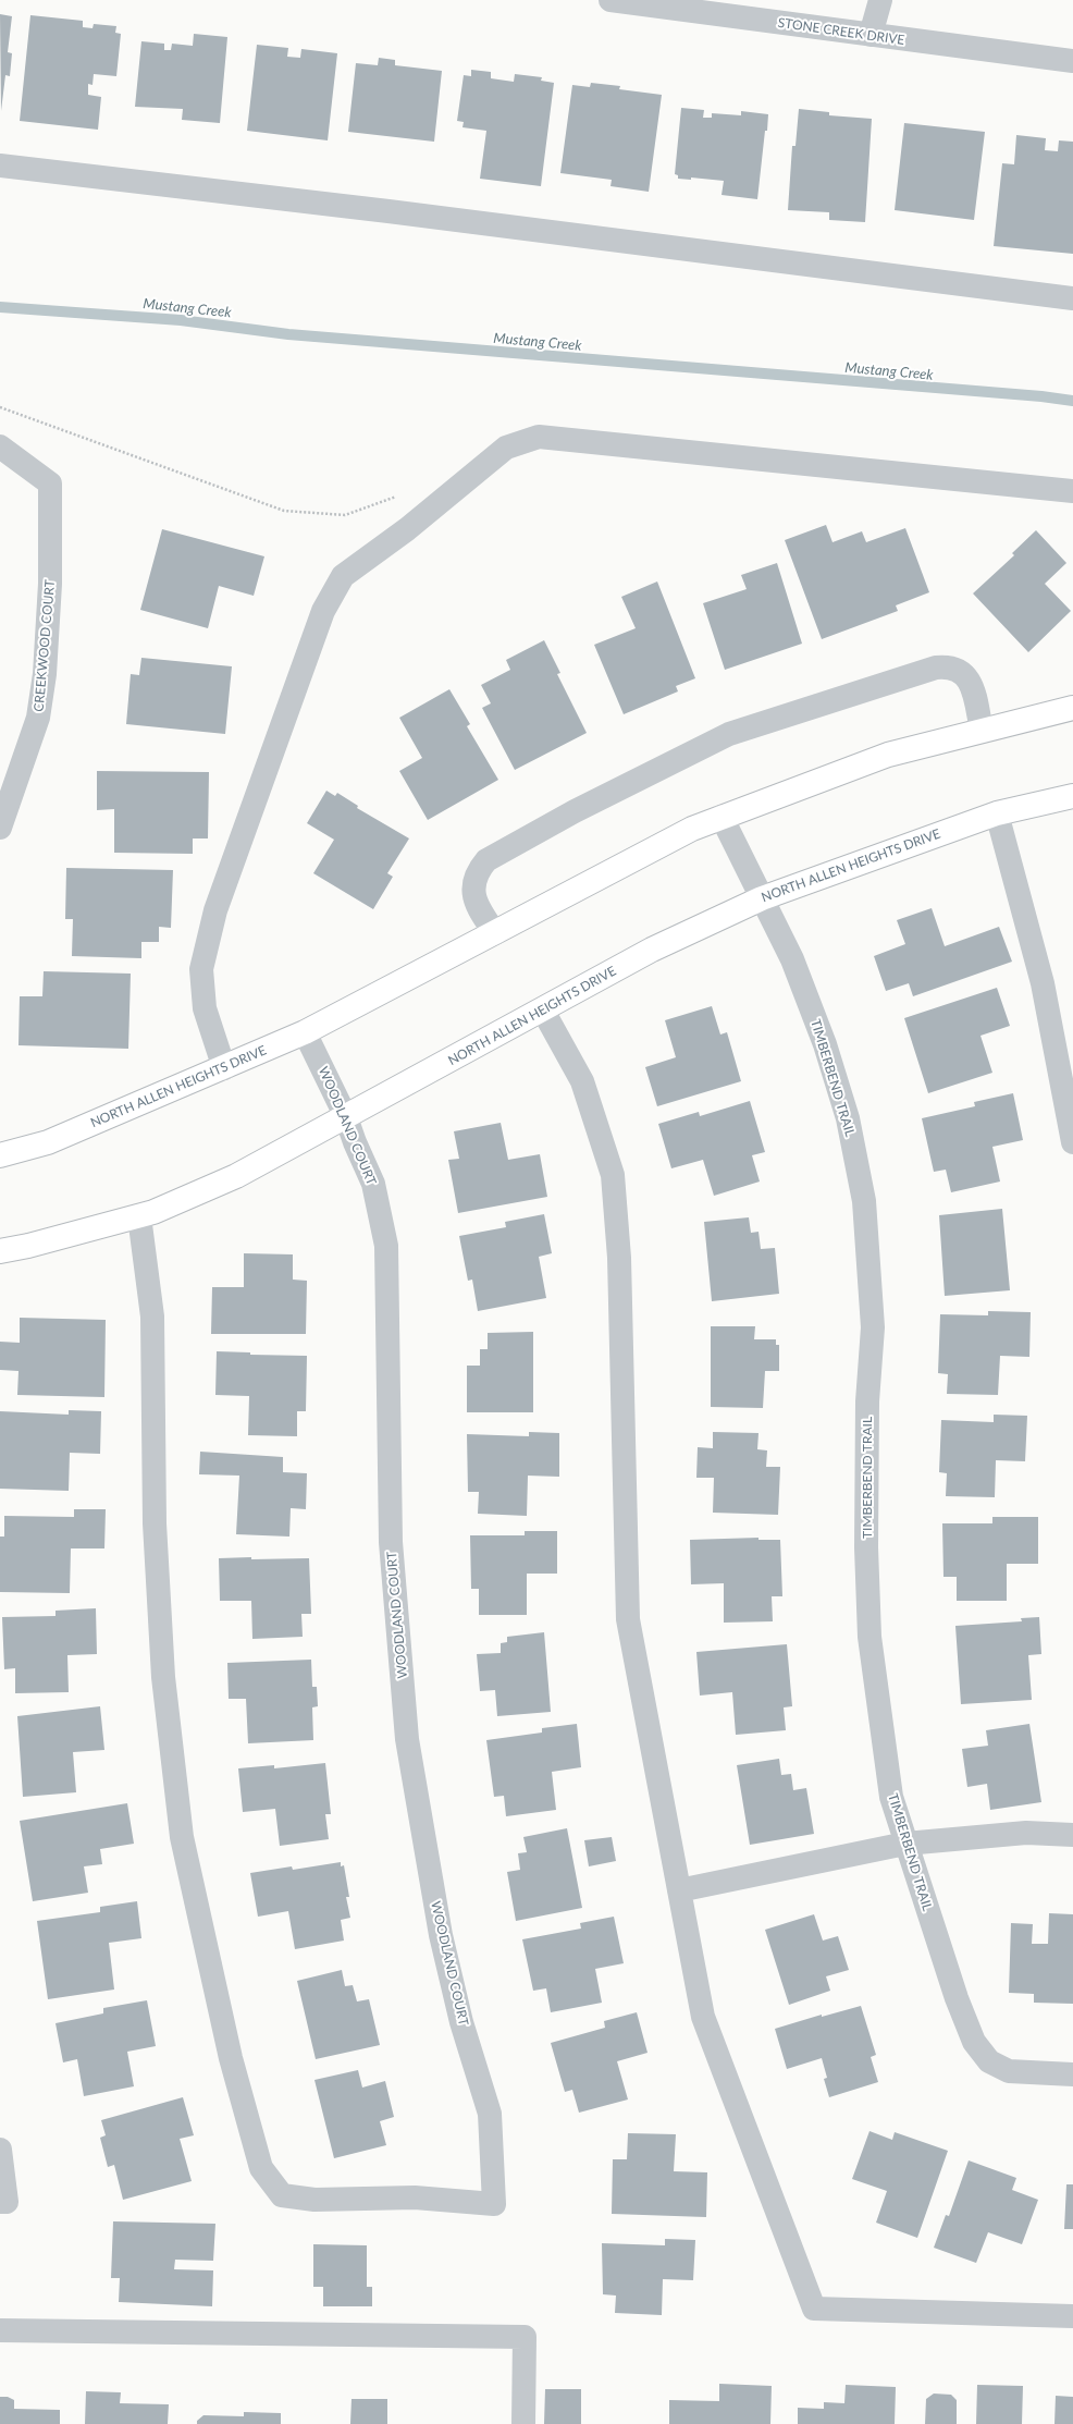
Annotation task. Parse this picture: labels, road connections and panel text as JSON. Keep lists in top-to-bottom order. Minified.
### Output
{"streets":{"main road":["NORTH ALLEN HEIGHTS DRIVE"],"street":["STONE CREEK DRIVE","CREEKWOOD COURT","TIMBERBEND TRAIL","WOODLAND COURT"]},"crossings":[["NORTH ALLEN HEIGHTS DRIVE","TIMBERBEND TRAIL"],["NORTH ALLEN HEIGHTS DRIVE","WOODLAND COURT"]],"water":["Mustang Creek"]}
